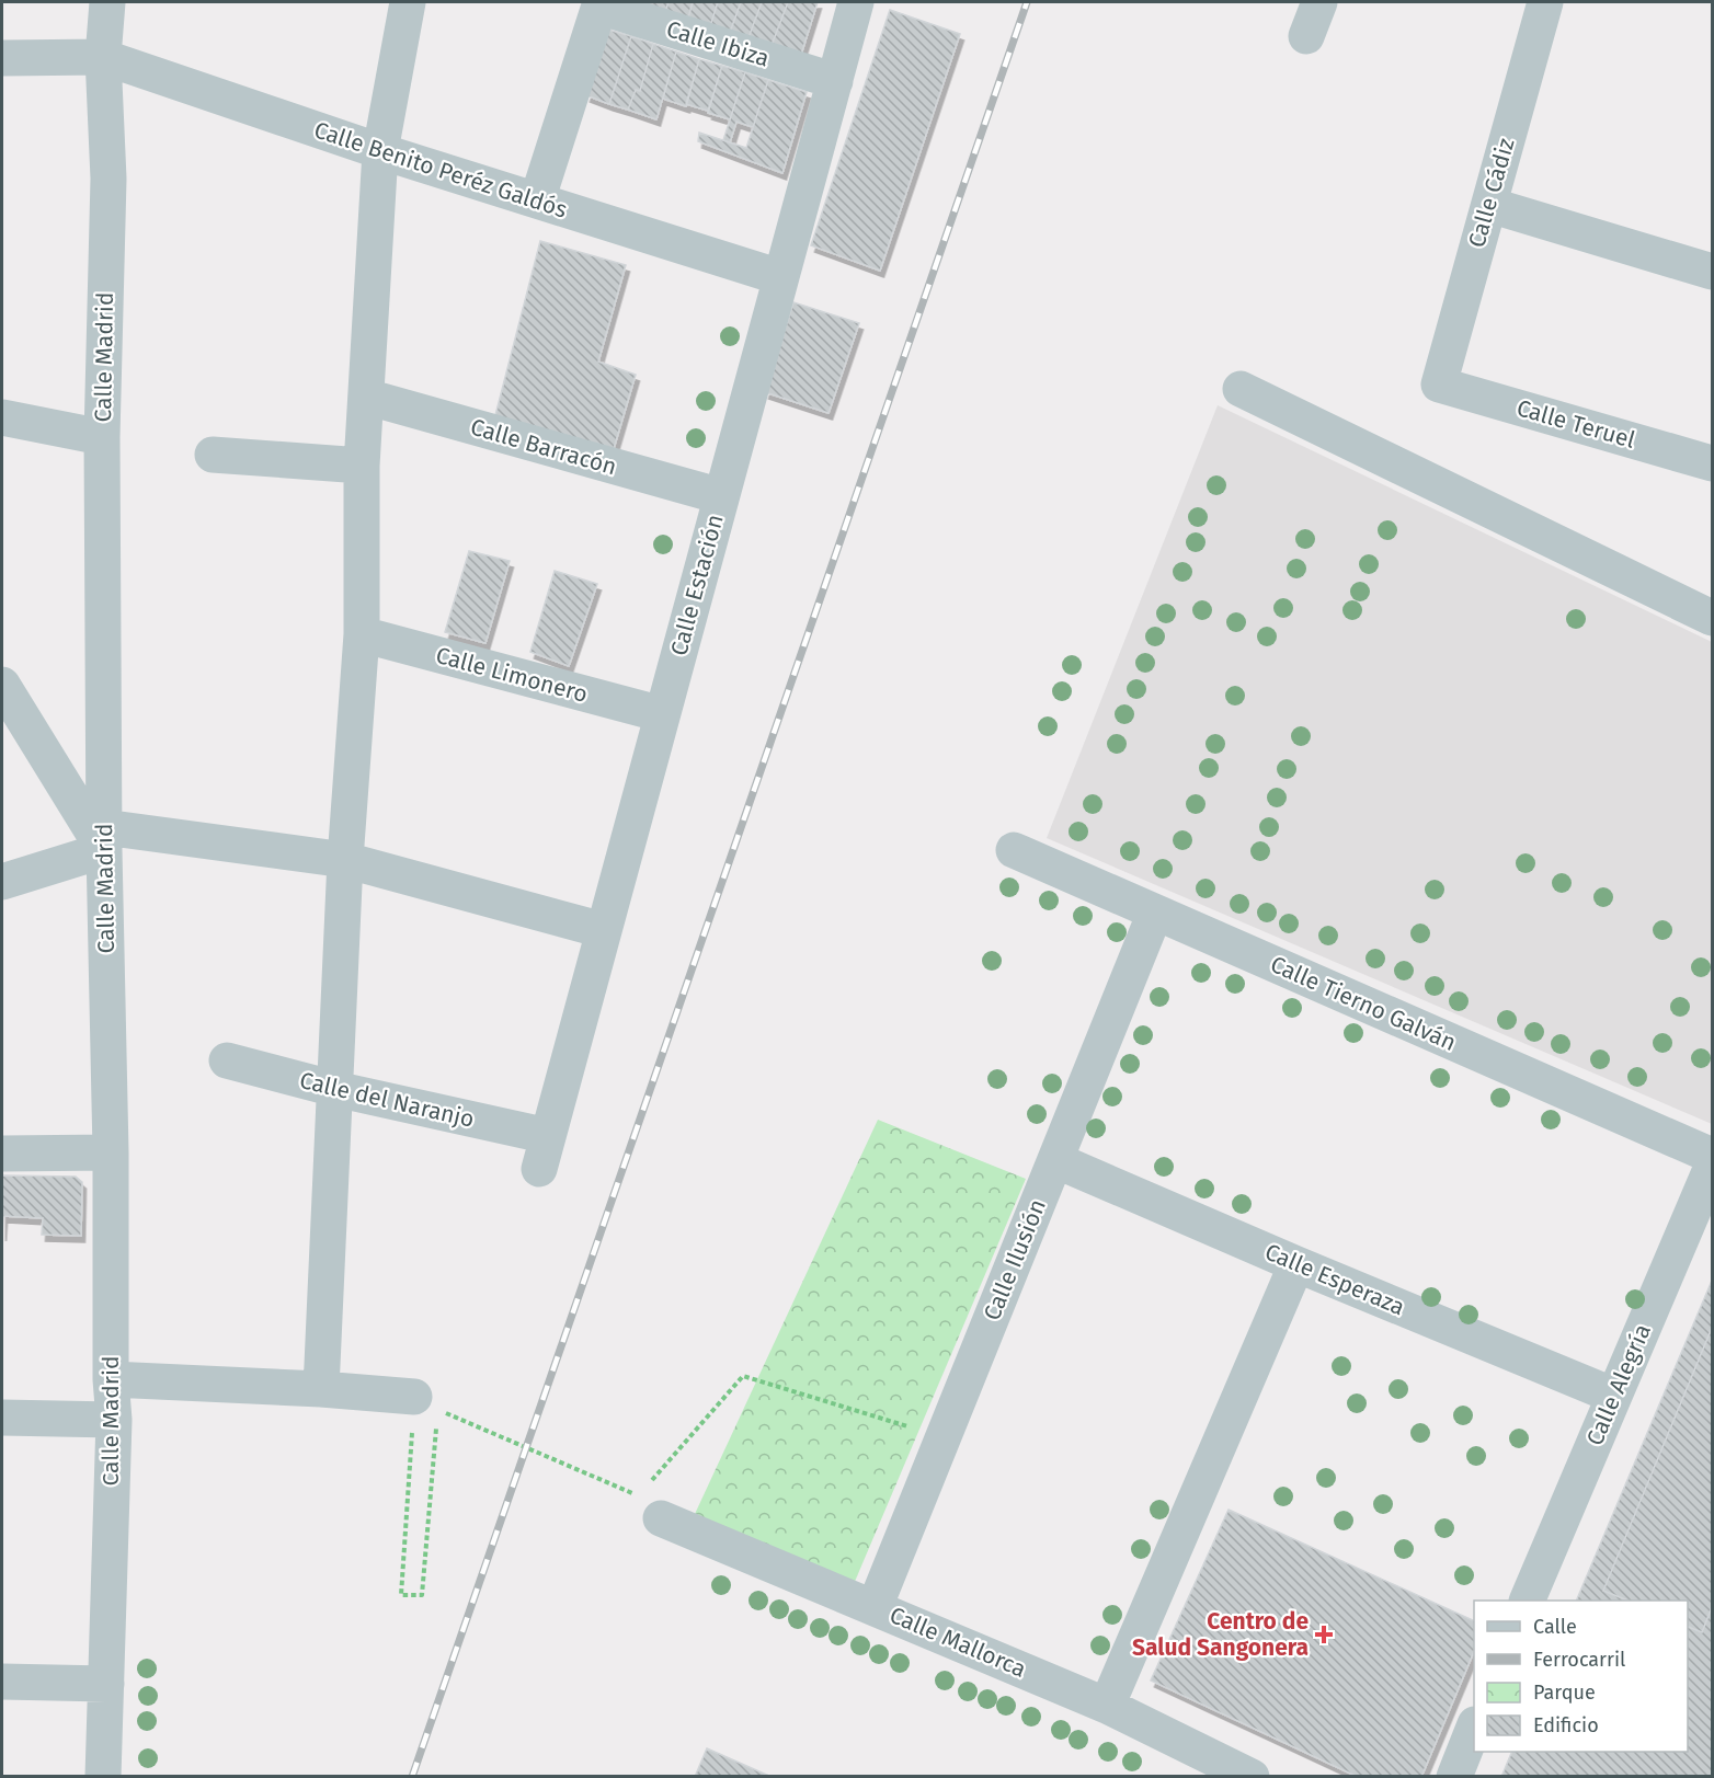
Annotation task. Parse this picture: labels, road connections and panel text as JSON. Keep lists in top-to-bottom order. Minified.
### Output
{"streets":{"street":["Calle Ibiza","Calle Benito Peréz Galdós","Calle Cádiz","Calle Madrid","Calle Teruel","Calle Barracón","Calle Estación","Calle Limonero","Calle Tierno Galván","Calle del Naranjo","Calle Ilusión","Calle Esperaza","Calle Alegría","Calle Mallorca"]},"crossings":[["Calle Ibiza","Calle Benito Peréz Galdós"],["Calle Ibiza","Calle Estación"],["Calle Benito Peréz Galdós","Calle Madrid"],["Calle Benito Peréz Galdós","Calle Estación"],["Calle Cádiz","Calle Teruel"],["Calle Barracón","Calle Estación"],["Calle Estación","Calle Limonero"],["Calle Estación","Calle del Naranjo"],["Calle Tierno Galván","Calle Ilusión"],["Calle Ilusión","Calle Esperaza"],["Calle Ilusión","Calle Mallorca"],["Calle Esperaza","Calle Alegría"]],"places":{"health":["Centro de Salud Sangonera"]},"legend":["Calle","Ferrocarril","Parque","Edificio"]}
